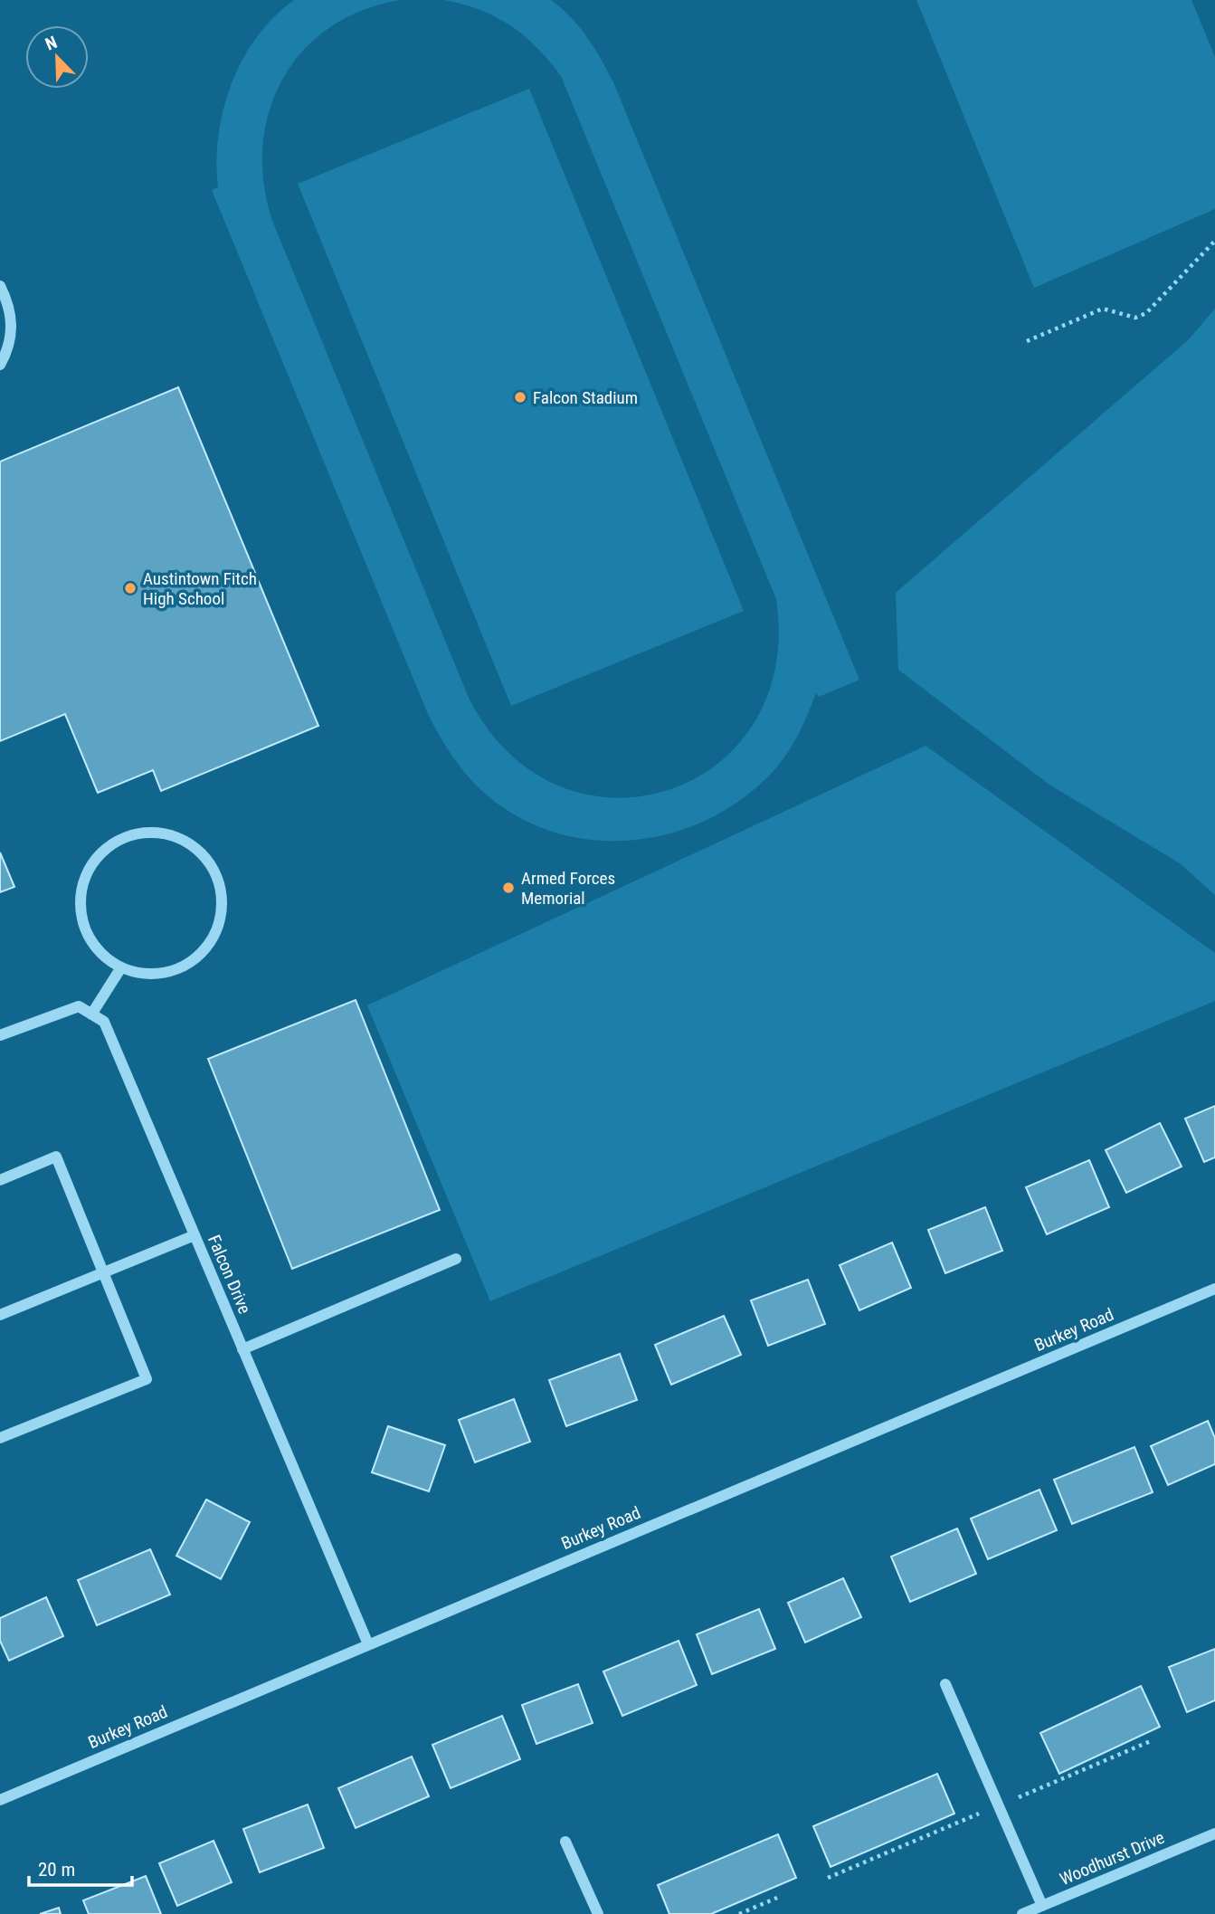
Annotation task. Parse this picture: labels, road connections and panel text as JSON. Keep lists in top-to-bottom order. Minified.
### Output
{"streets":{"street":["Falcon Drive","Burkey Road","Woodhurst Drive"]},"crossings":[["Falcon Drive","Burkey Road"]],"places":["Falcon Stadium","Austintown Fitch High School","Armed Forces Memorial"],"scale_bar":"20 m","north":"top left"}
